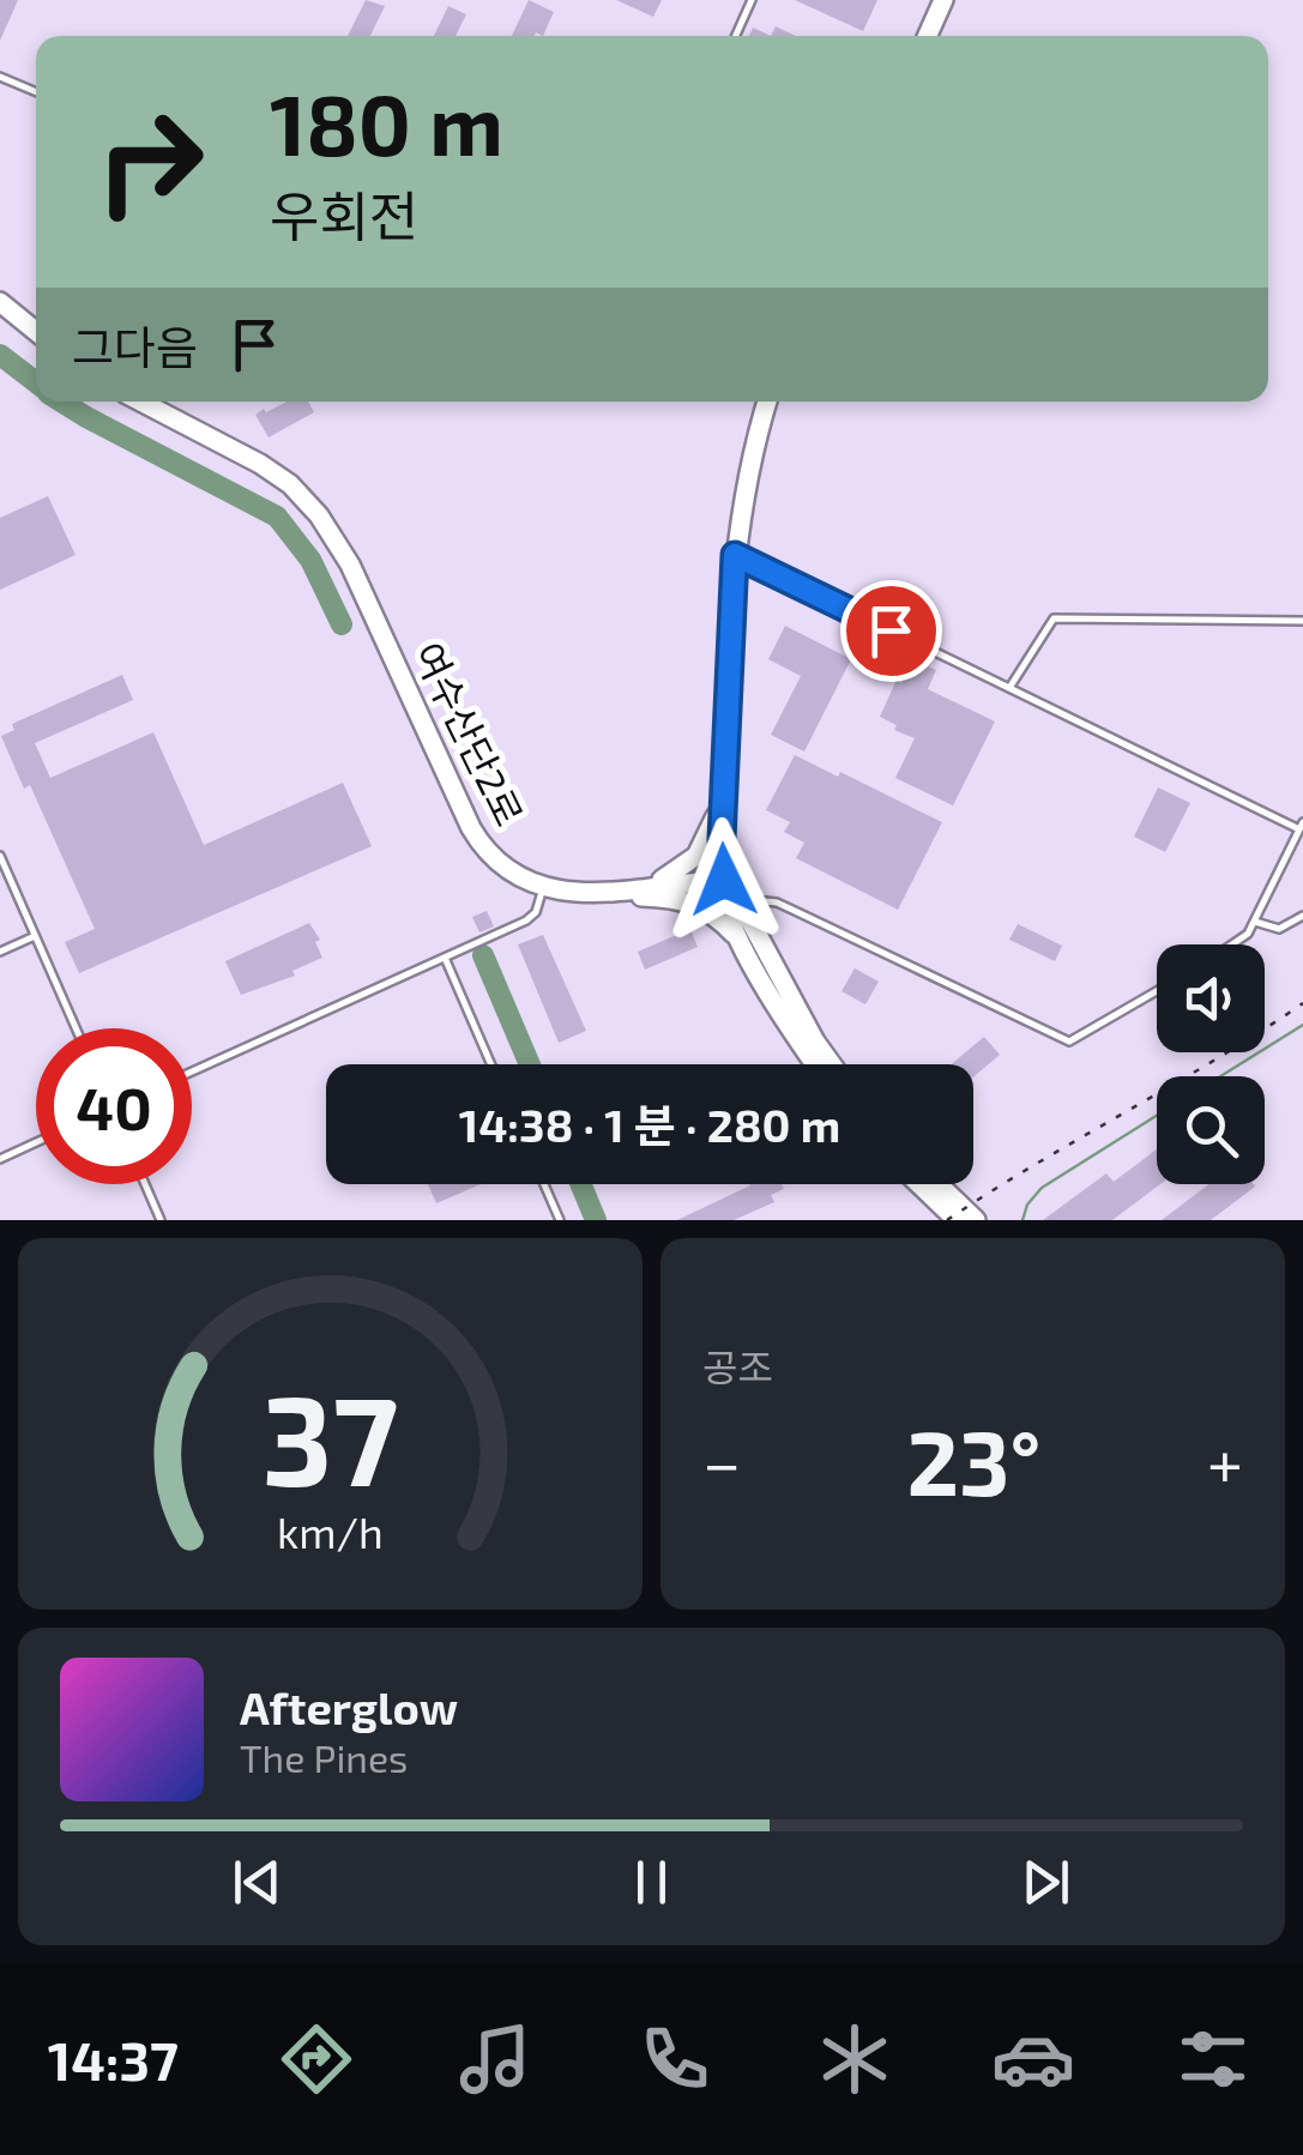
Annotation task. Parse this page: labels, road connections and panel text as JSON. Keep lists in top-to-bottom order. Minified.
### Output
{"streets":{"street":["여수산단2로"]},"page":{"turn":["180 m","우회전"],"then":"그다음","limit":"40","trip":"14:38 · 1 분 · 280 m","tile":"공조","heat":["−","23°","+"],"song":["Afterglow","The Pines"],"tabs":"14:37","gauge":["37","km/h"]}}
